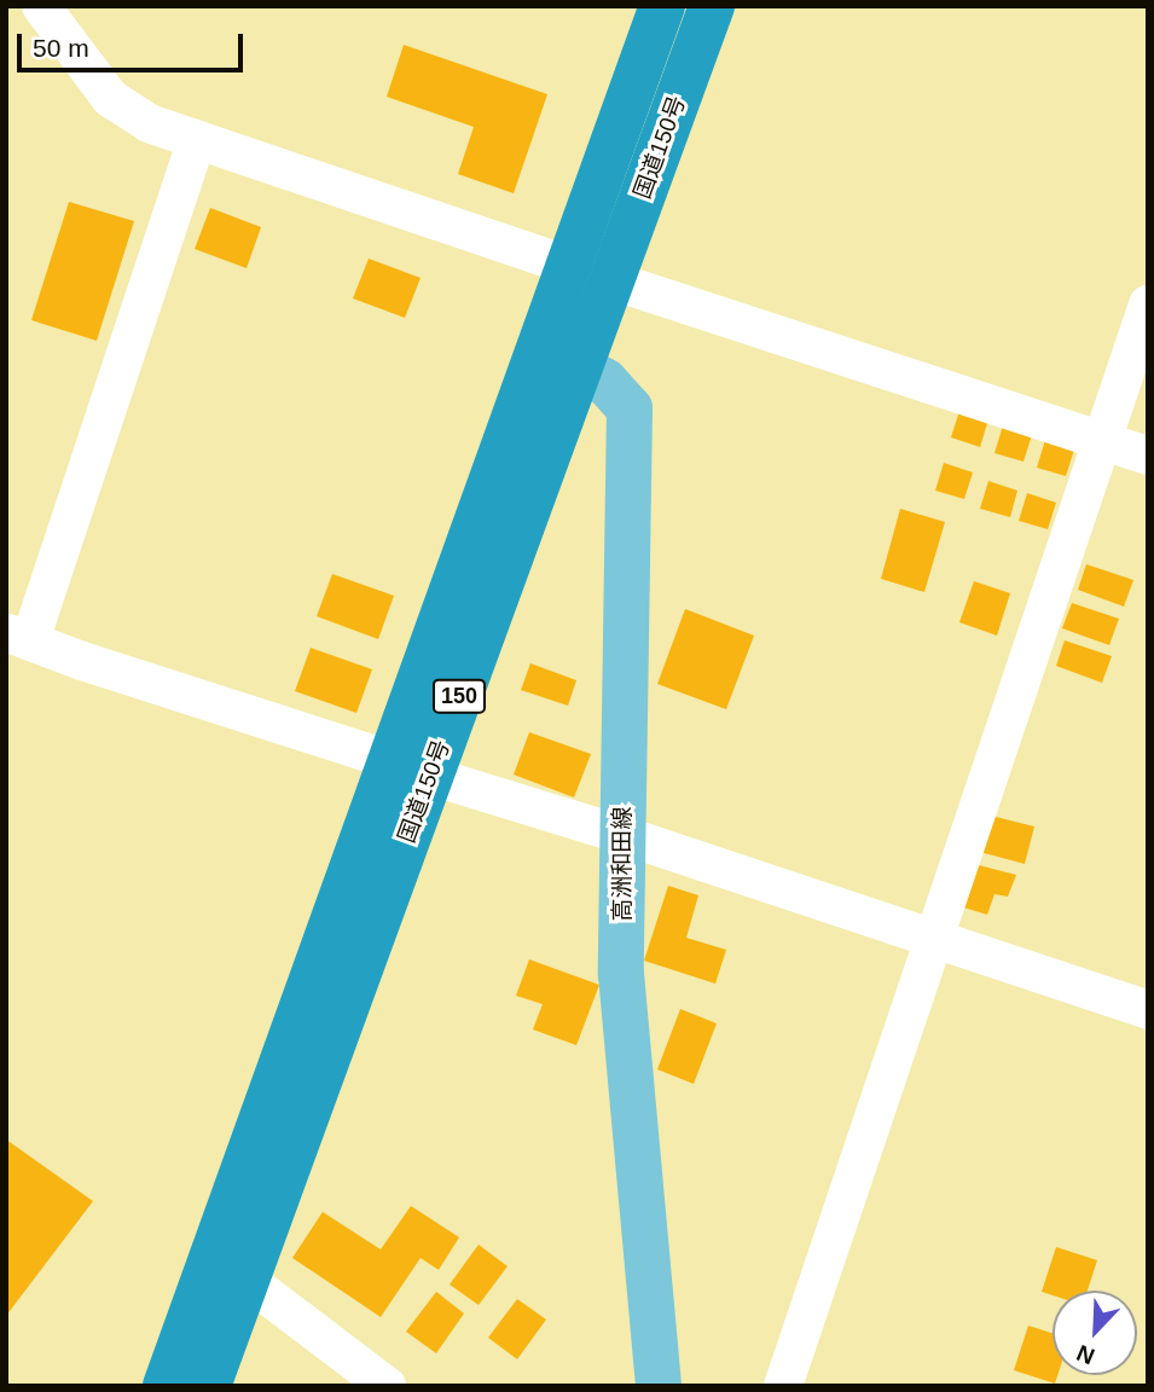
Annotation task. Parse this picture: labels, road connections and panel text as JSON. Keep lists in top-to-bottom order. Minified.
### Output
{"streets":{"highway":["国道150号","150"],"main road":["高洲和田線"]},"crossings":[["国道150号","高洲和田線"]],"scale_bar":"50 m","north":"bottom left"}
